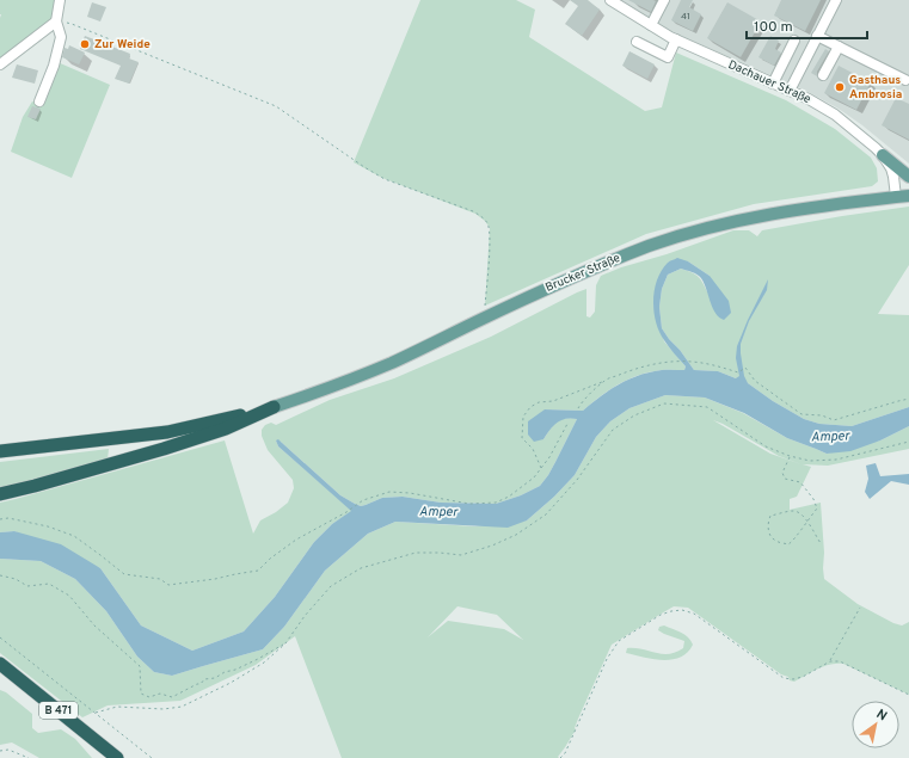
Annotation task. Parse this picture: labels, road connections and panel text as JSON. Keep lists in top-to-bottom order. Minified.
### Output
{"streets":{"highway":["B 471"],"main road":["Brucker Straße"],"street":["Dachauer Straße"]},"crossings":[["Dachauer Straße","Brucker Straße"]],"water":["Amper"],"places":["Zur Weide","Gasthaus Ambrosia"],"house_numbers":["41"],"scale_bar":"100 m","north":"top right"}
